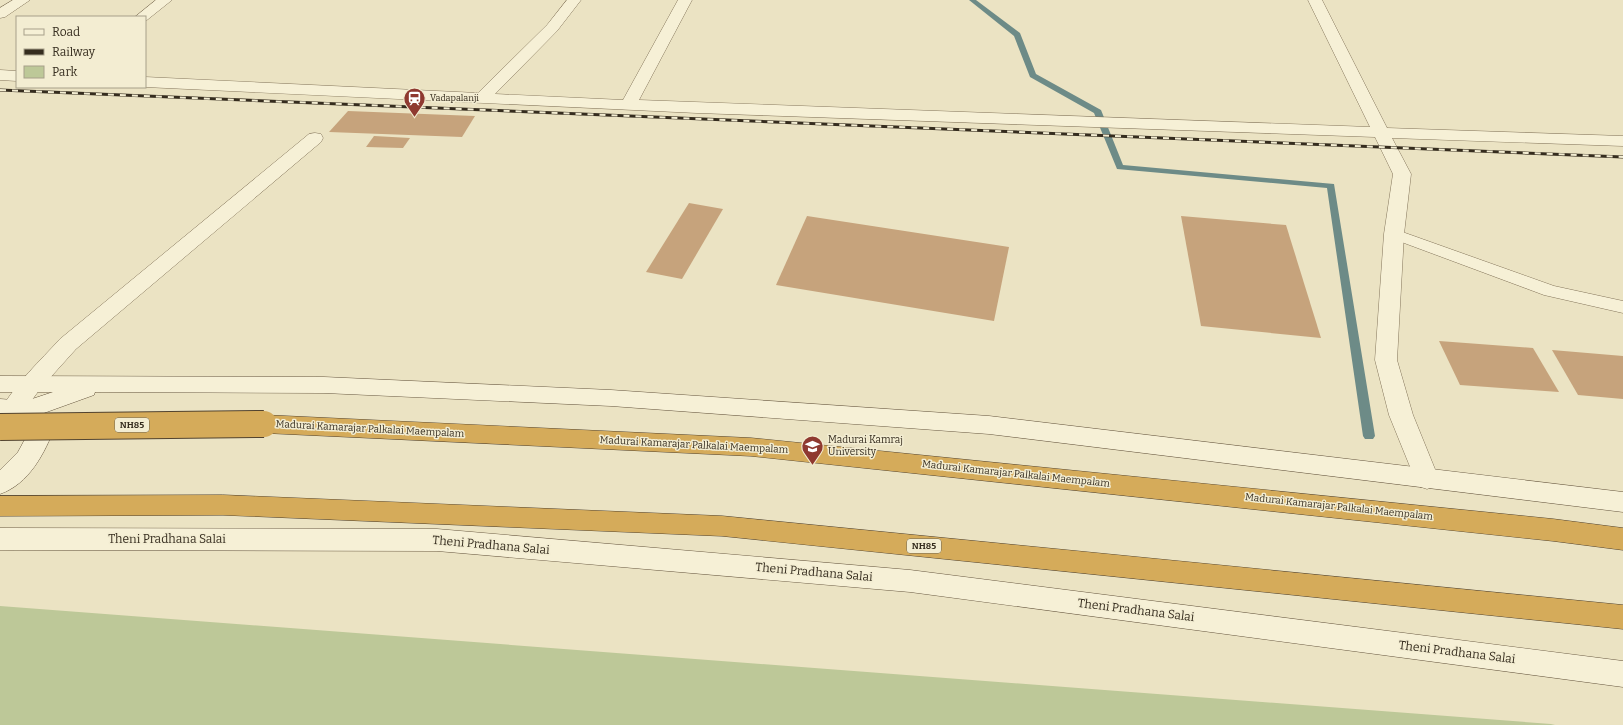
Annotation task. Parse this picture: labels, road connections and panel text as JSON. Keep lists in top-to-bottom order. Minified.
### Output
{"streets":{"highway":["NH85","Madurai Kamarajar Palkalai Maempalam"],"street":["Theni Pradhana Salai"]},"places":{"station":["Vadapalanji"],"school or university":["Madurai Kamraj University"]},"legend":["Road","Railway","Park"]}
